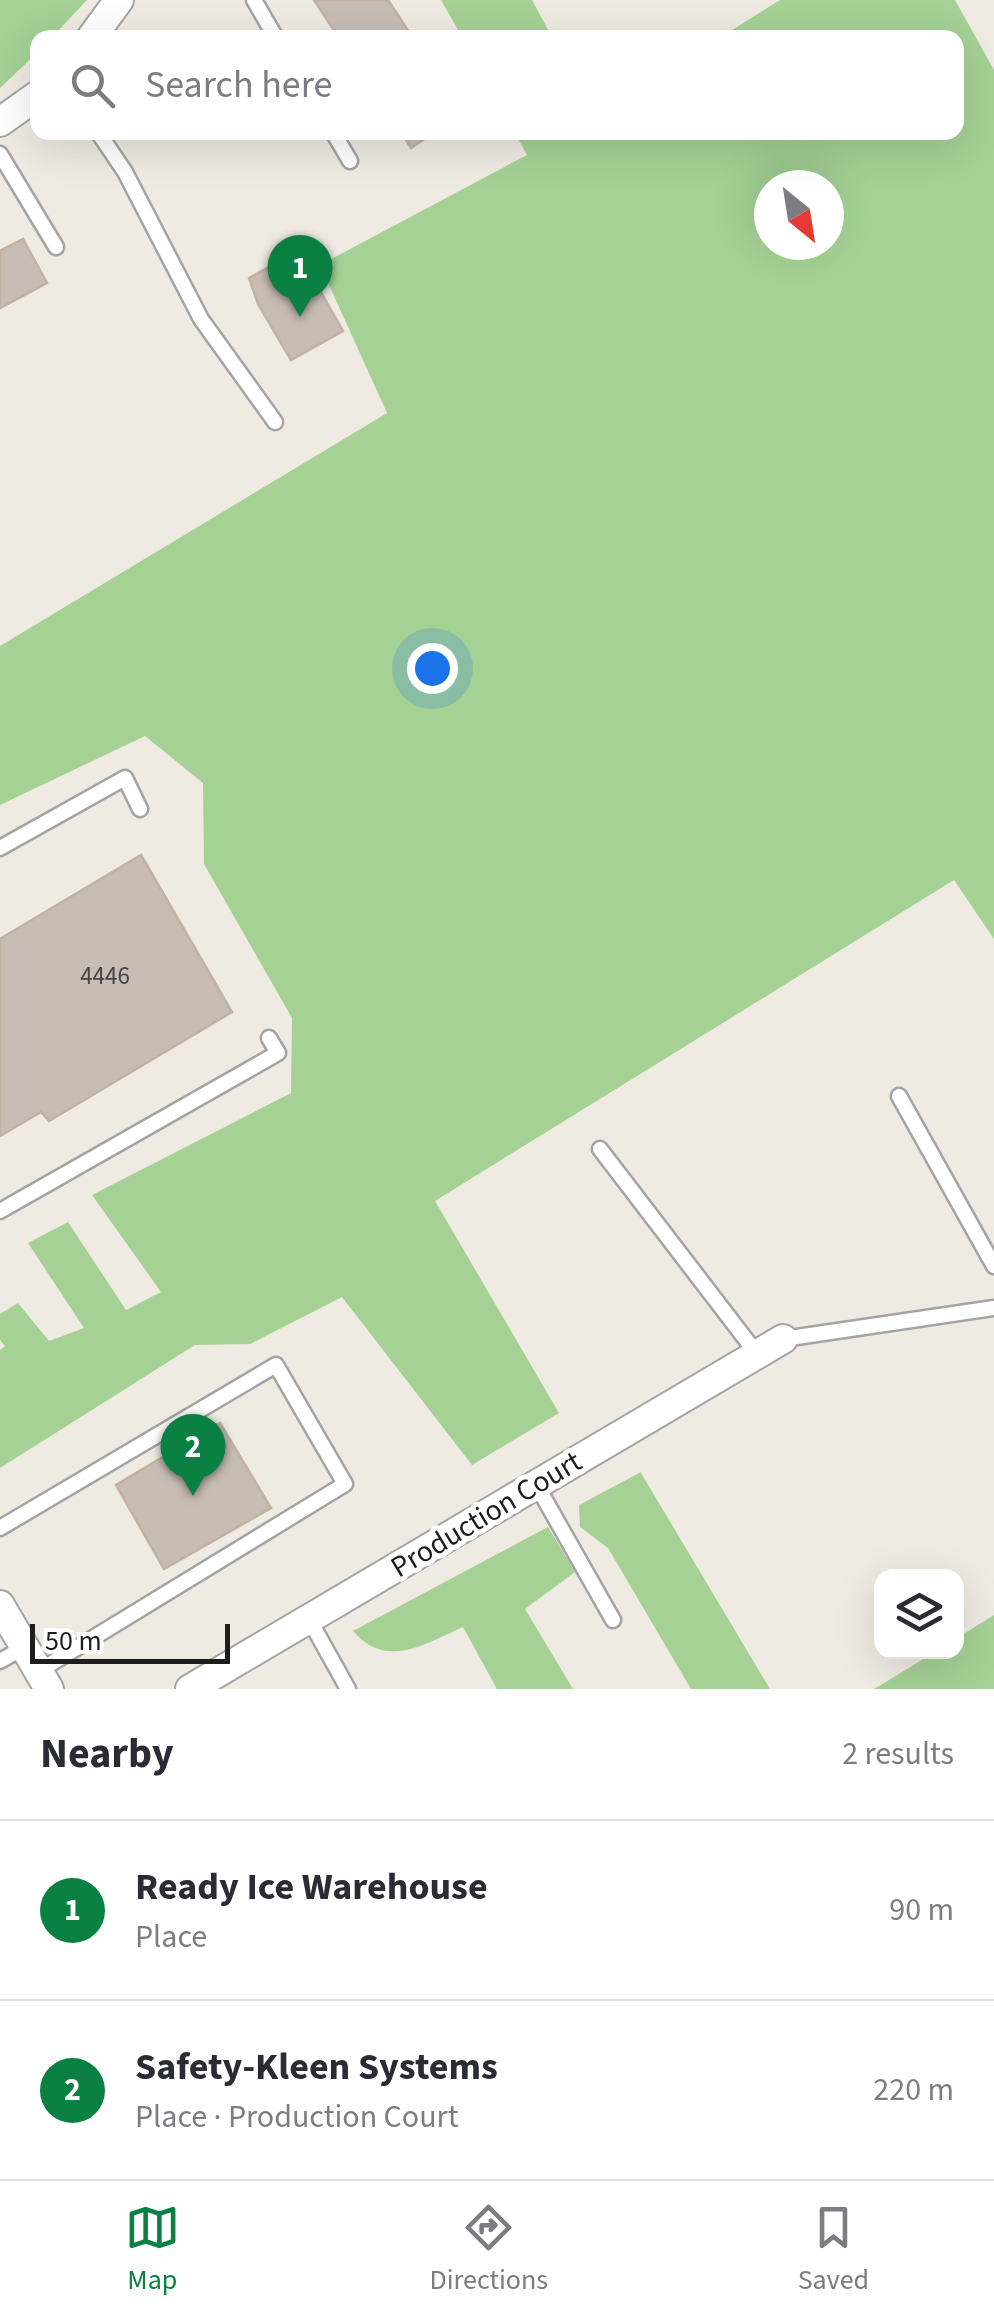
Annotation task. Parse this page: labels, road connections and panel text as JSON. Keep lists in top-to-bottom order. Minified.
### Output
{"streets":{"street":["Production Court"]},"house_numbers":["4446"],"scale_bar":"50 m","north":"bottom right","page":{"search":"Search here","pins":["1","2"],"scale":"50 m","heading":["Nearby","2 results"],"list":[{"mark":"1","name":"Ready Ice Warehouse","note":"Place","value":"90 m"},{"mark":"2","name":"Safety-Kleen Systems","note":"Place · Production Court","value":"220 m"}],"nav":["Map","Directions","Saved"]}}
